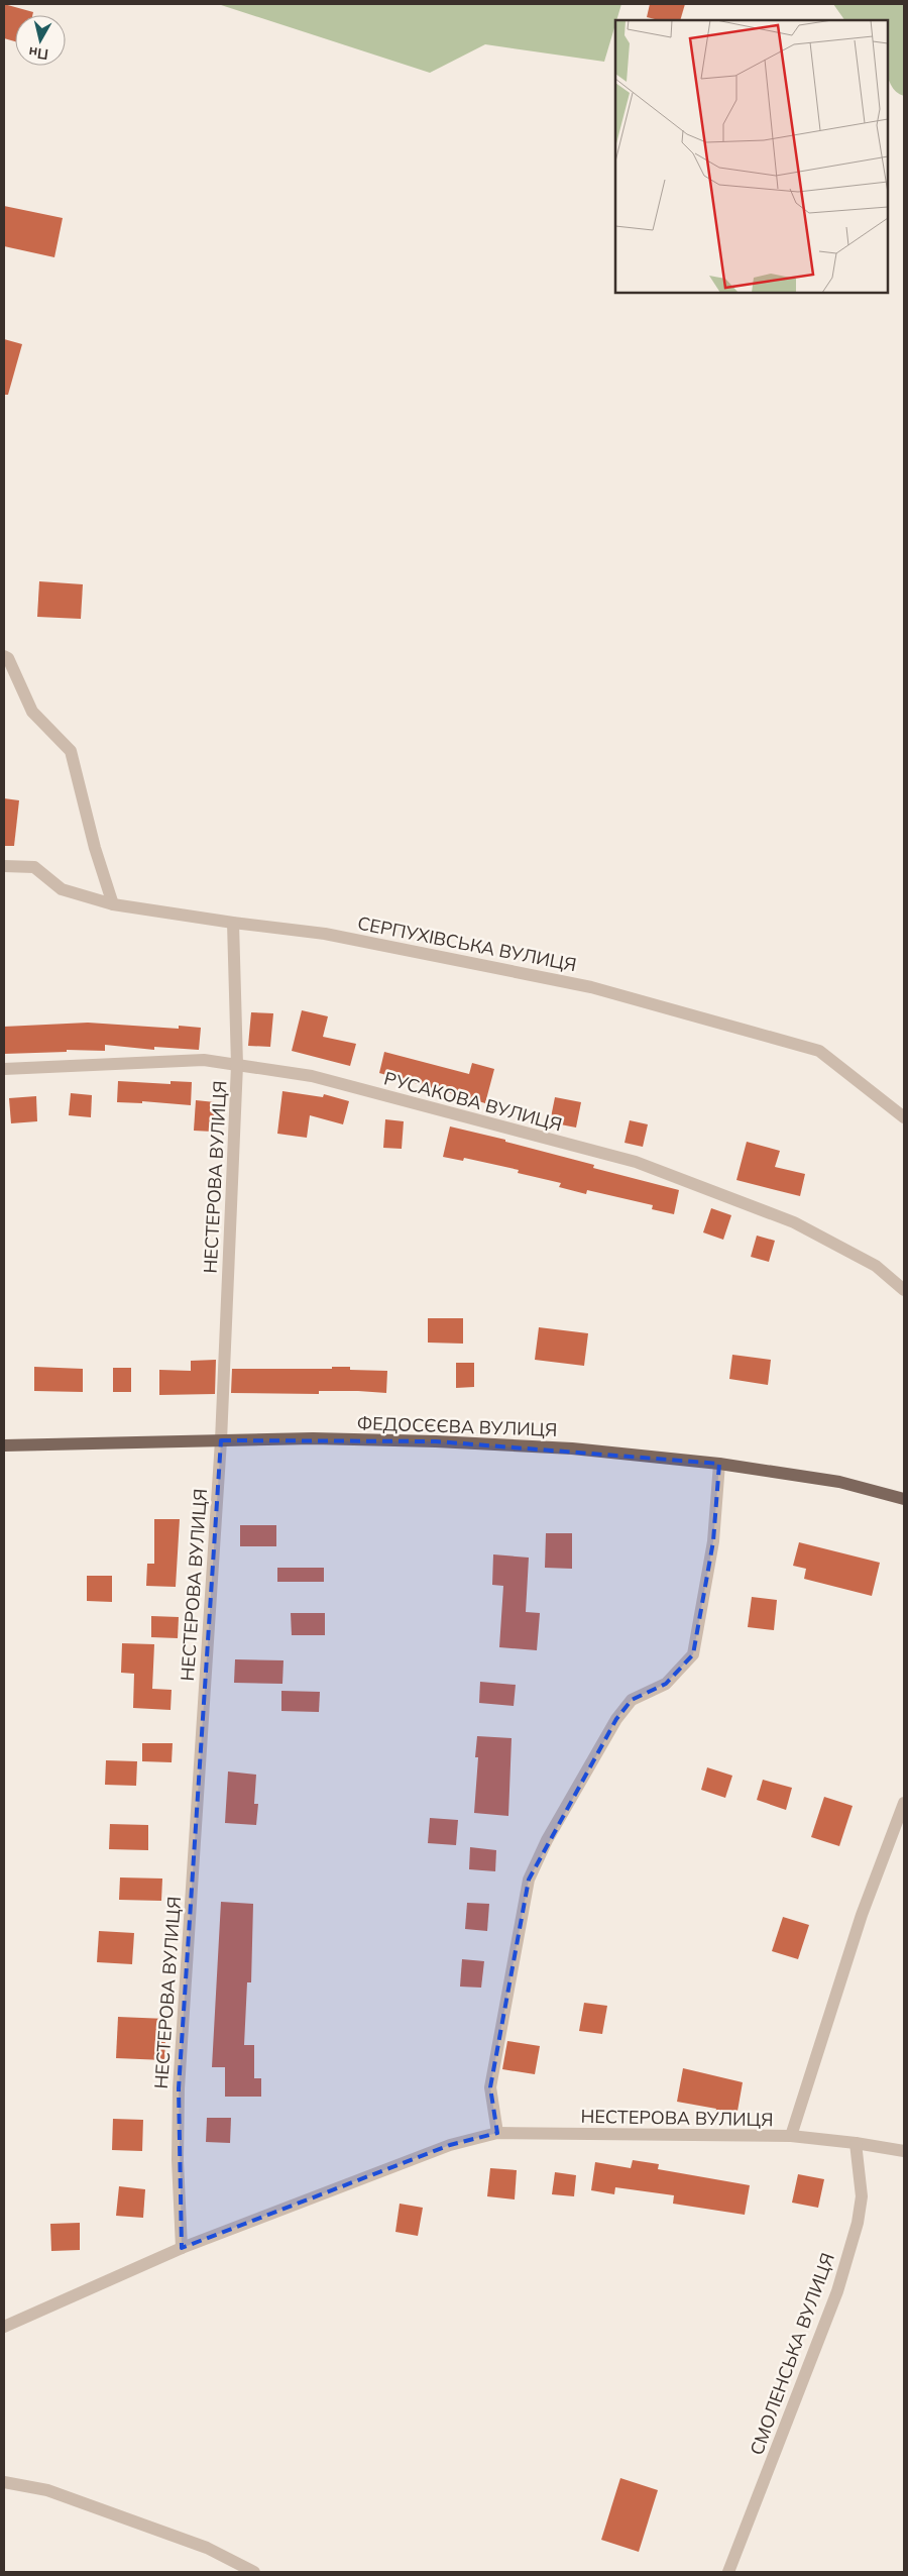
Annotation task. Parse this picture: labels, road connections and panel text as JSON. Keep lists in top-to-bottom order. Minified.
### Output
{"streets":{"main road":["ФЕДОСЄЄВА ВУЛИЦЯ"],"street":["СЕРПУХІВСЬКА ВУЛИЦЯ","РУСАКОВА ВУЛИЦЯ","НЕСТЕРОВА ВУЛИЦЯ","СМОЛЕНСЬКА ВУЛИЦЯ"]},"crossings":[["СЕРПУХІВСЬКА ВУЛИЦЯ","НЕСТЕРОВА ВУЛИЦЯ"],["РУСАКОВА ВУЛИЦЯ","НЕСТЕРОВА ВУЛИЦЯ"],["НЕСТЕРОВА ВУЛИЦЯ","ФЕДОСЄЄВА ВУЛИЦЯ"],["НЕСТЕРОВА ВУЛИЦЯ","СМОЛЕНСЬКА ВУЛИЦЯ"]],"north":"bottom"}
